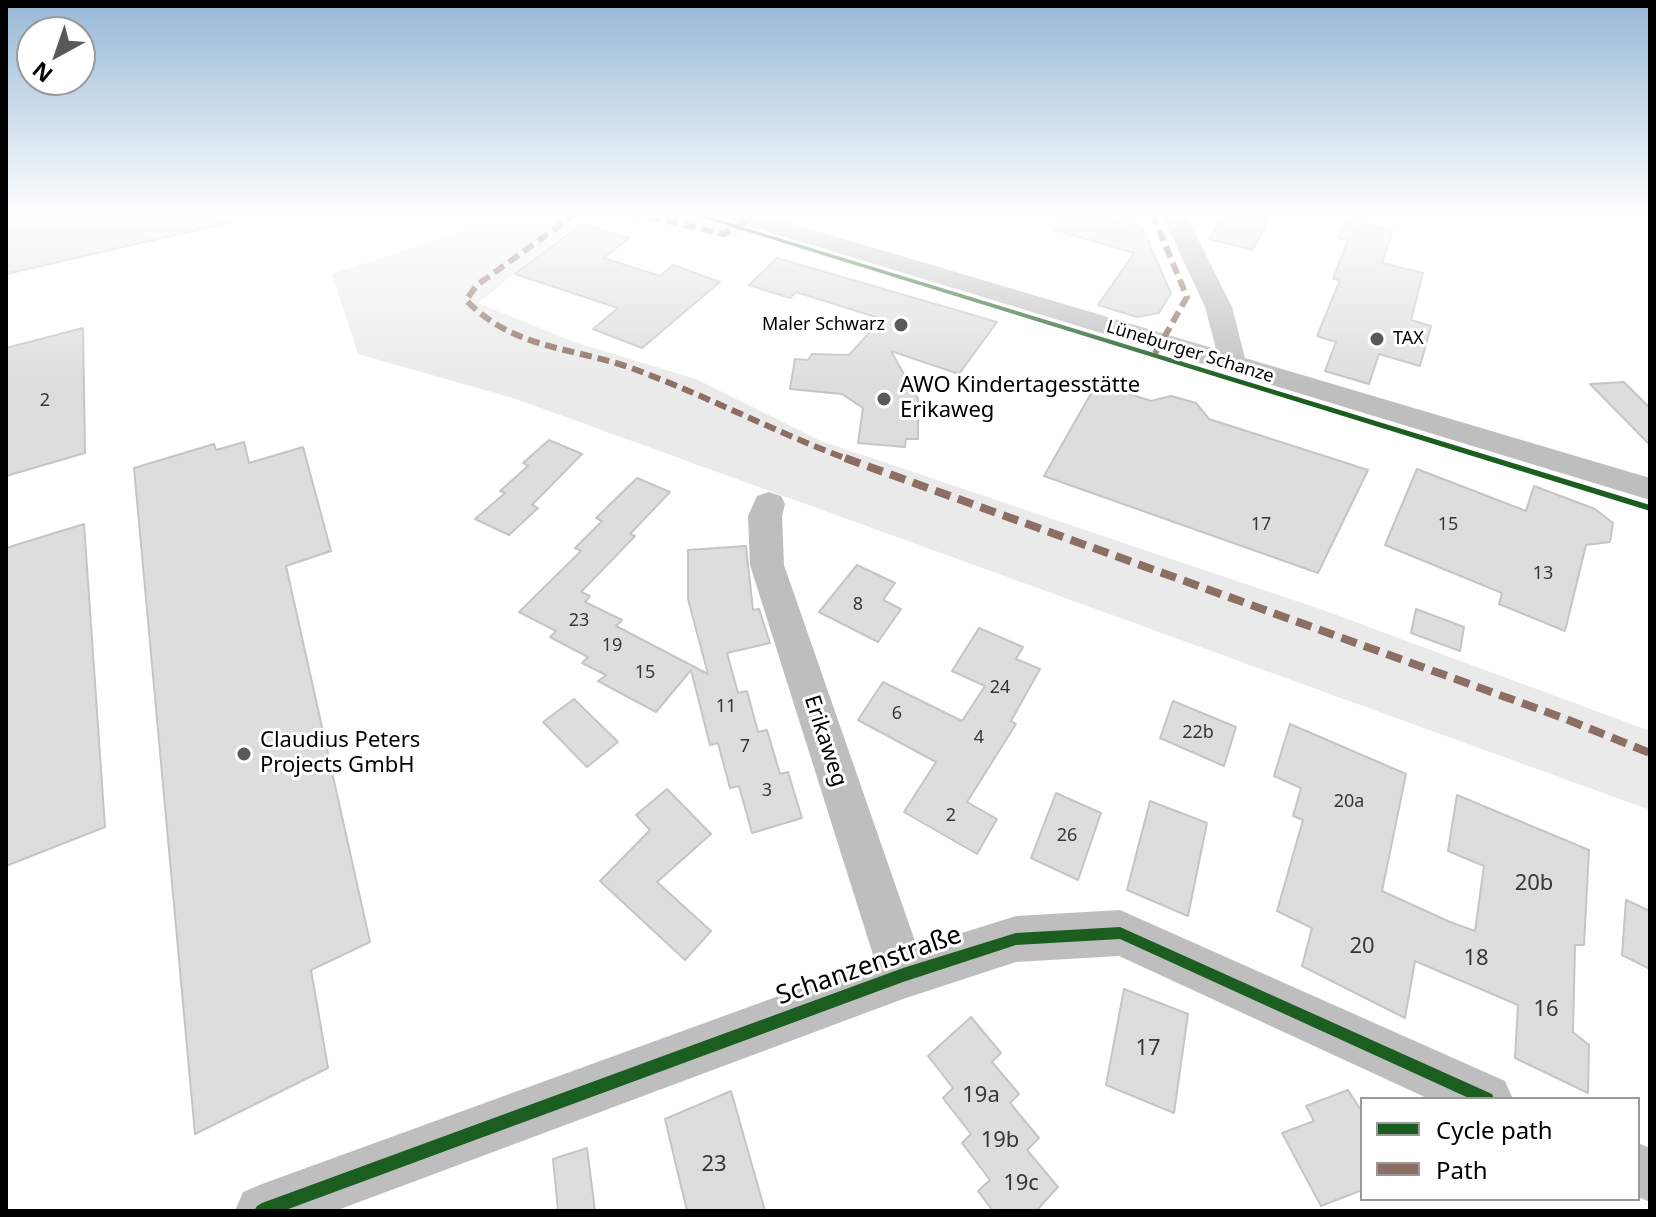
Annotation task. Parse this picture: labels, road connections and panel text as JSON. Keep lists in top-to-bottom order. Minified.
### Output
{"streets":{"street":["Lüneburger Schanze","Erikaweg","Schanzenstraße"]},"crossings":[["Erikaweg","Schanzenstraße"]],"places":["Maler Schwarz","TAX","AWO Kindertagesstätte Erikaweg","Claudius Peters Projects GmbH"],"house_numbers":["2","17","15","13","8","23","19","15","24","11","6","22b","4","7","3","20a","2","26","20b","20","18","16","17","19a","19b","23","19c"],"legend":["Cycle path","Path"],"north":"bottom left"}
